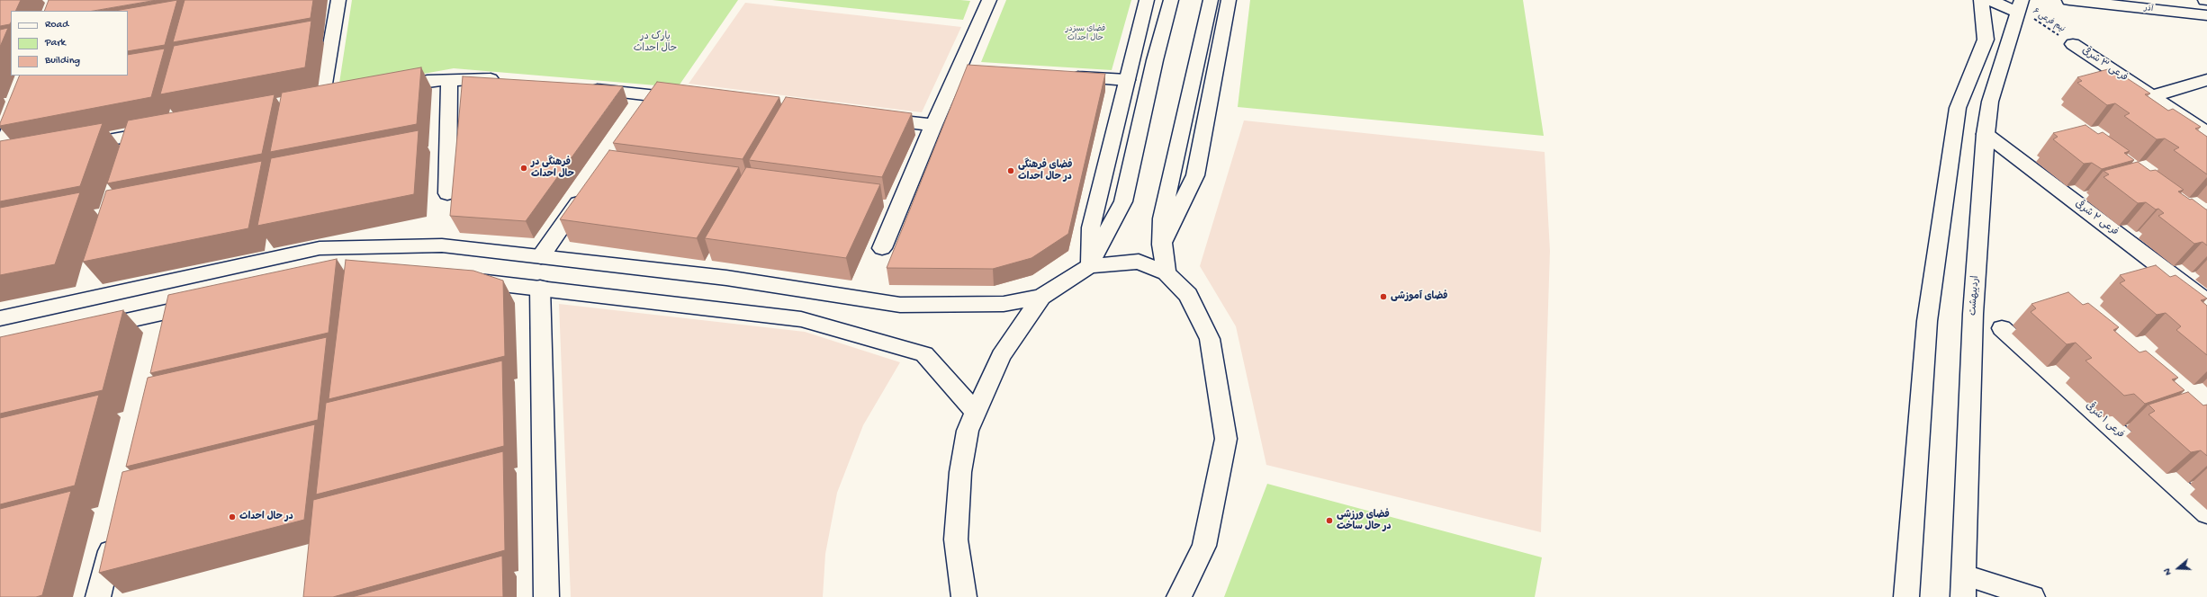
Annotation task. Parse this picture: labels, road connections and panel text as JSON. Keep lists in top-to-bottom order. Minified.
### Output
{"streets":{"street":["آذر","فرعی ۳ شرقی","فرعی ۲ شرقی","اردیبهشت","فرعی ۱ شرقی"],"path":["نیم فرعی ۶"]},"crossings":[["نیم فرعی ۶","فرعی ۳ شرقی"],["نیم فرعی ۶","اردیبهشت"],["فرعی ۲ شرقی","اردیبهشت"]],"parks":["فضای سبزدر حال احداث","پارک در حال احداث"],"places":["فرهنگی در حال احداث","فضای فرهنگی در حال احداث","فضای آموزشی","در حال احداث","فضای ورزشی در حال ساخت"],"legend":["Road","Park","Building"],"north":"left"}
